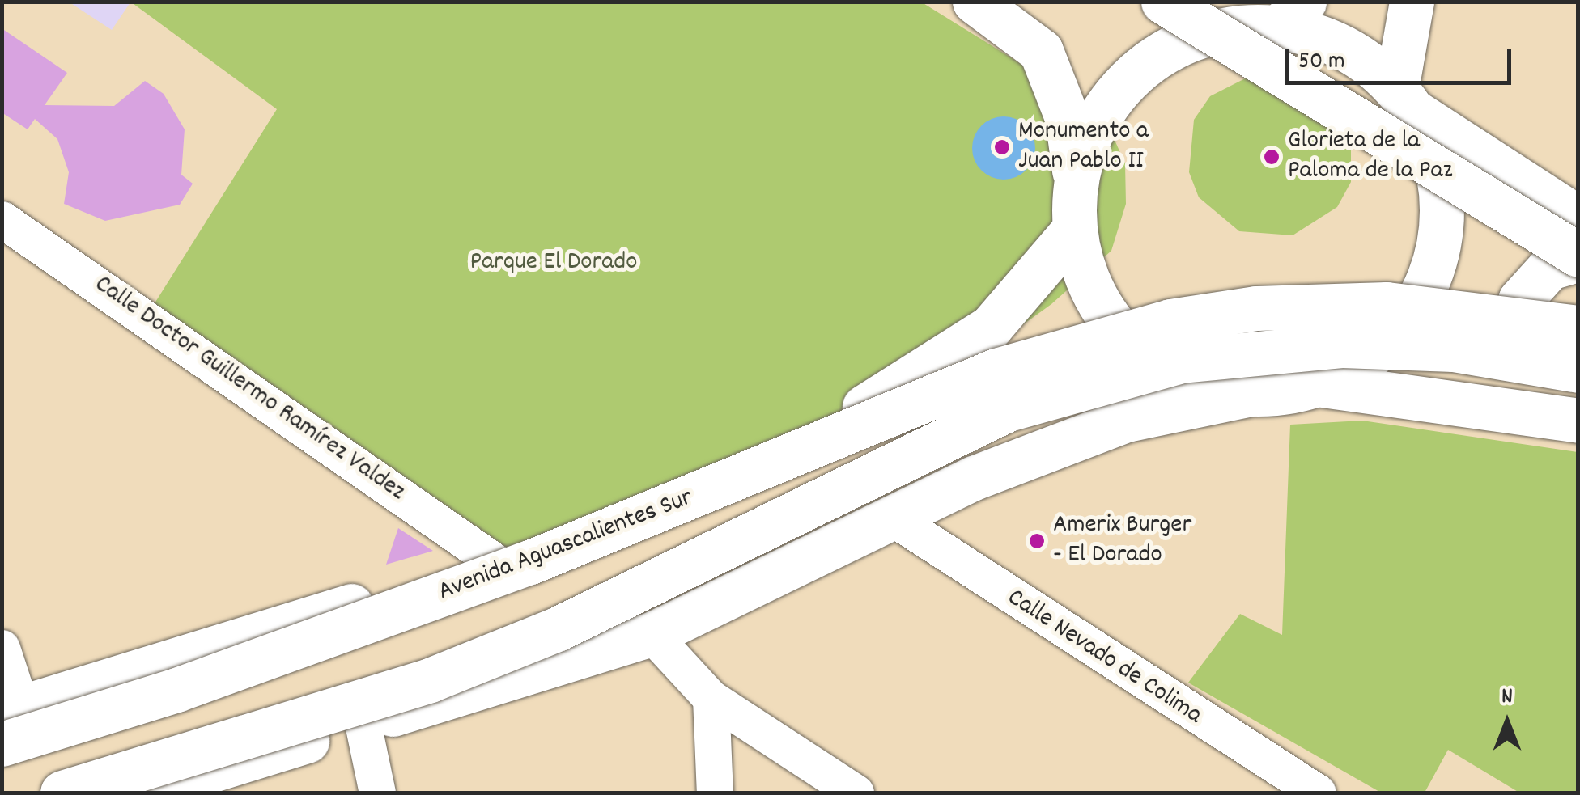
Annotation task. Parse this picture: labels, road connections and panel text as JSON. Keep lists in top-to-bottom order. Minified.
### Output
{"streets":{"main road":["Avenida Aguascalientes Sur"],"street":["Calle Doctor Guillermo Ramírez Valdez","Calle Nevado de Colima"]},"crossings":[["Calle Doctor Guillermo Ramírez Valdez","Avenida Aguascalientes Sur"]],"parks":["Parque El Dorado"],"places":["Monumento a Juan Pablo II","Glorieta de la Paloma de la Paz","Amerix Burger - El Dorado"],"scale_bar":"50 m","north":"top"}
